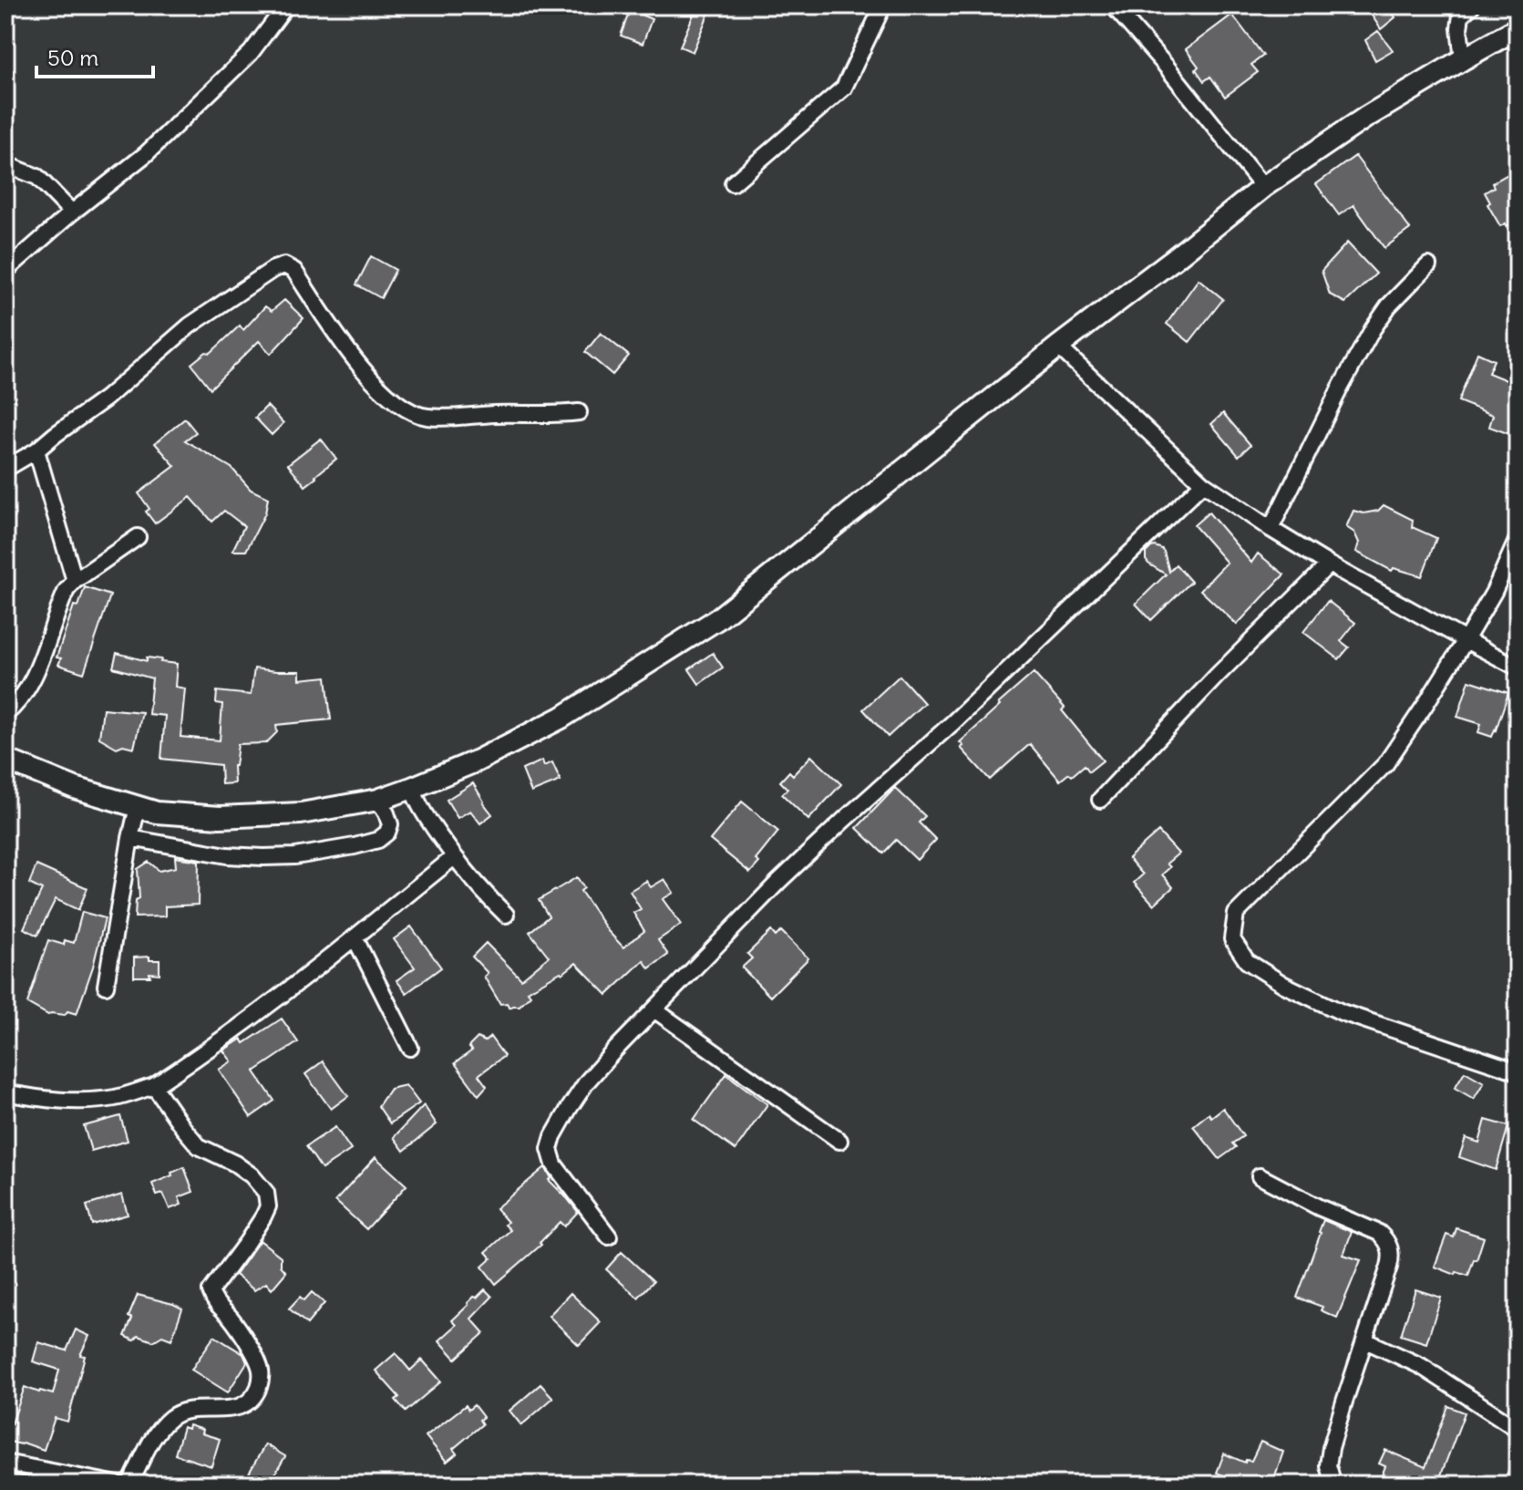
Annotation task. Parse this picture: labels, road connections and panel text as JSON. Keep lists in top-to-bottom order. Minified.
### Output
{"scale_bar":"50 m"}
